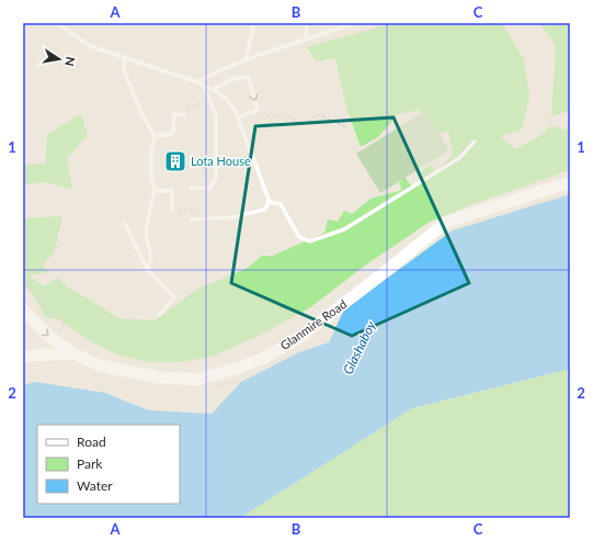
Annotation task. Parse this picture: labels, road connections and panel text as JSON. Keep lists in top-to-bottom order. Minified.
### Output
{"streets":{"main road":["Glanmire Road"]},"water":["Glashaboy"],"places":{"building":["Lota House"]},"legend":["Road","Park","Water"],"north":"right","grid":{"columns":["A","B","C"],"rows":["1","2"]}}
